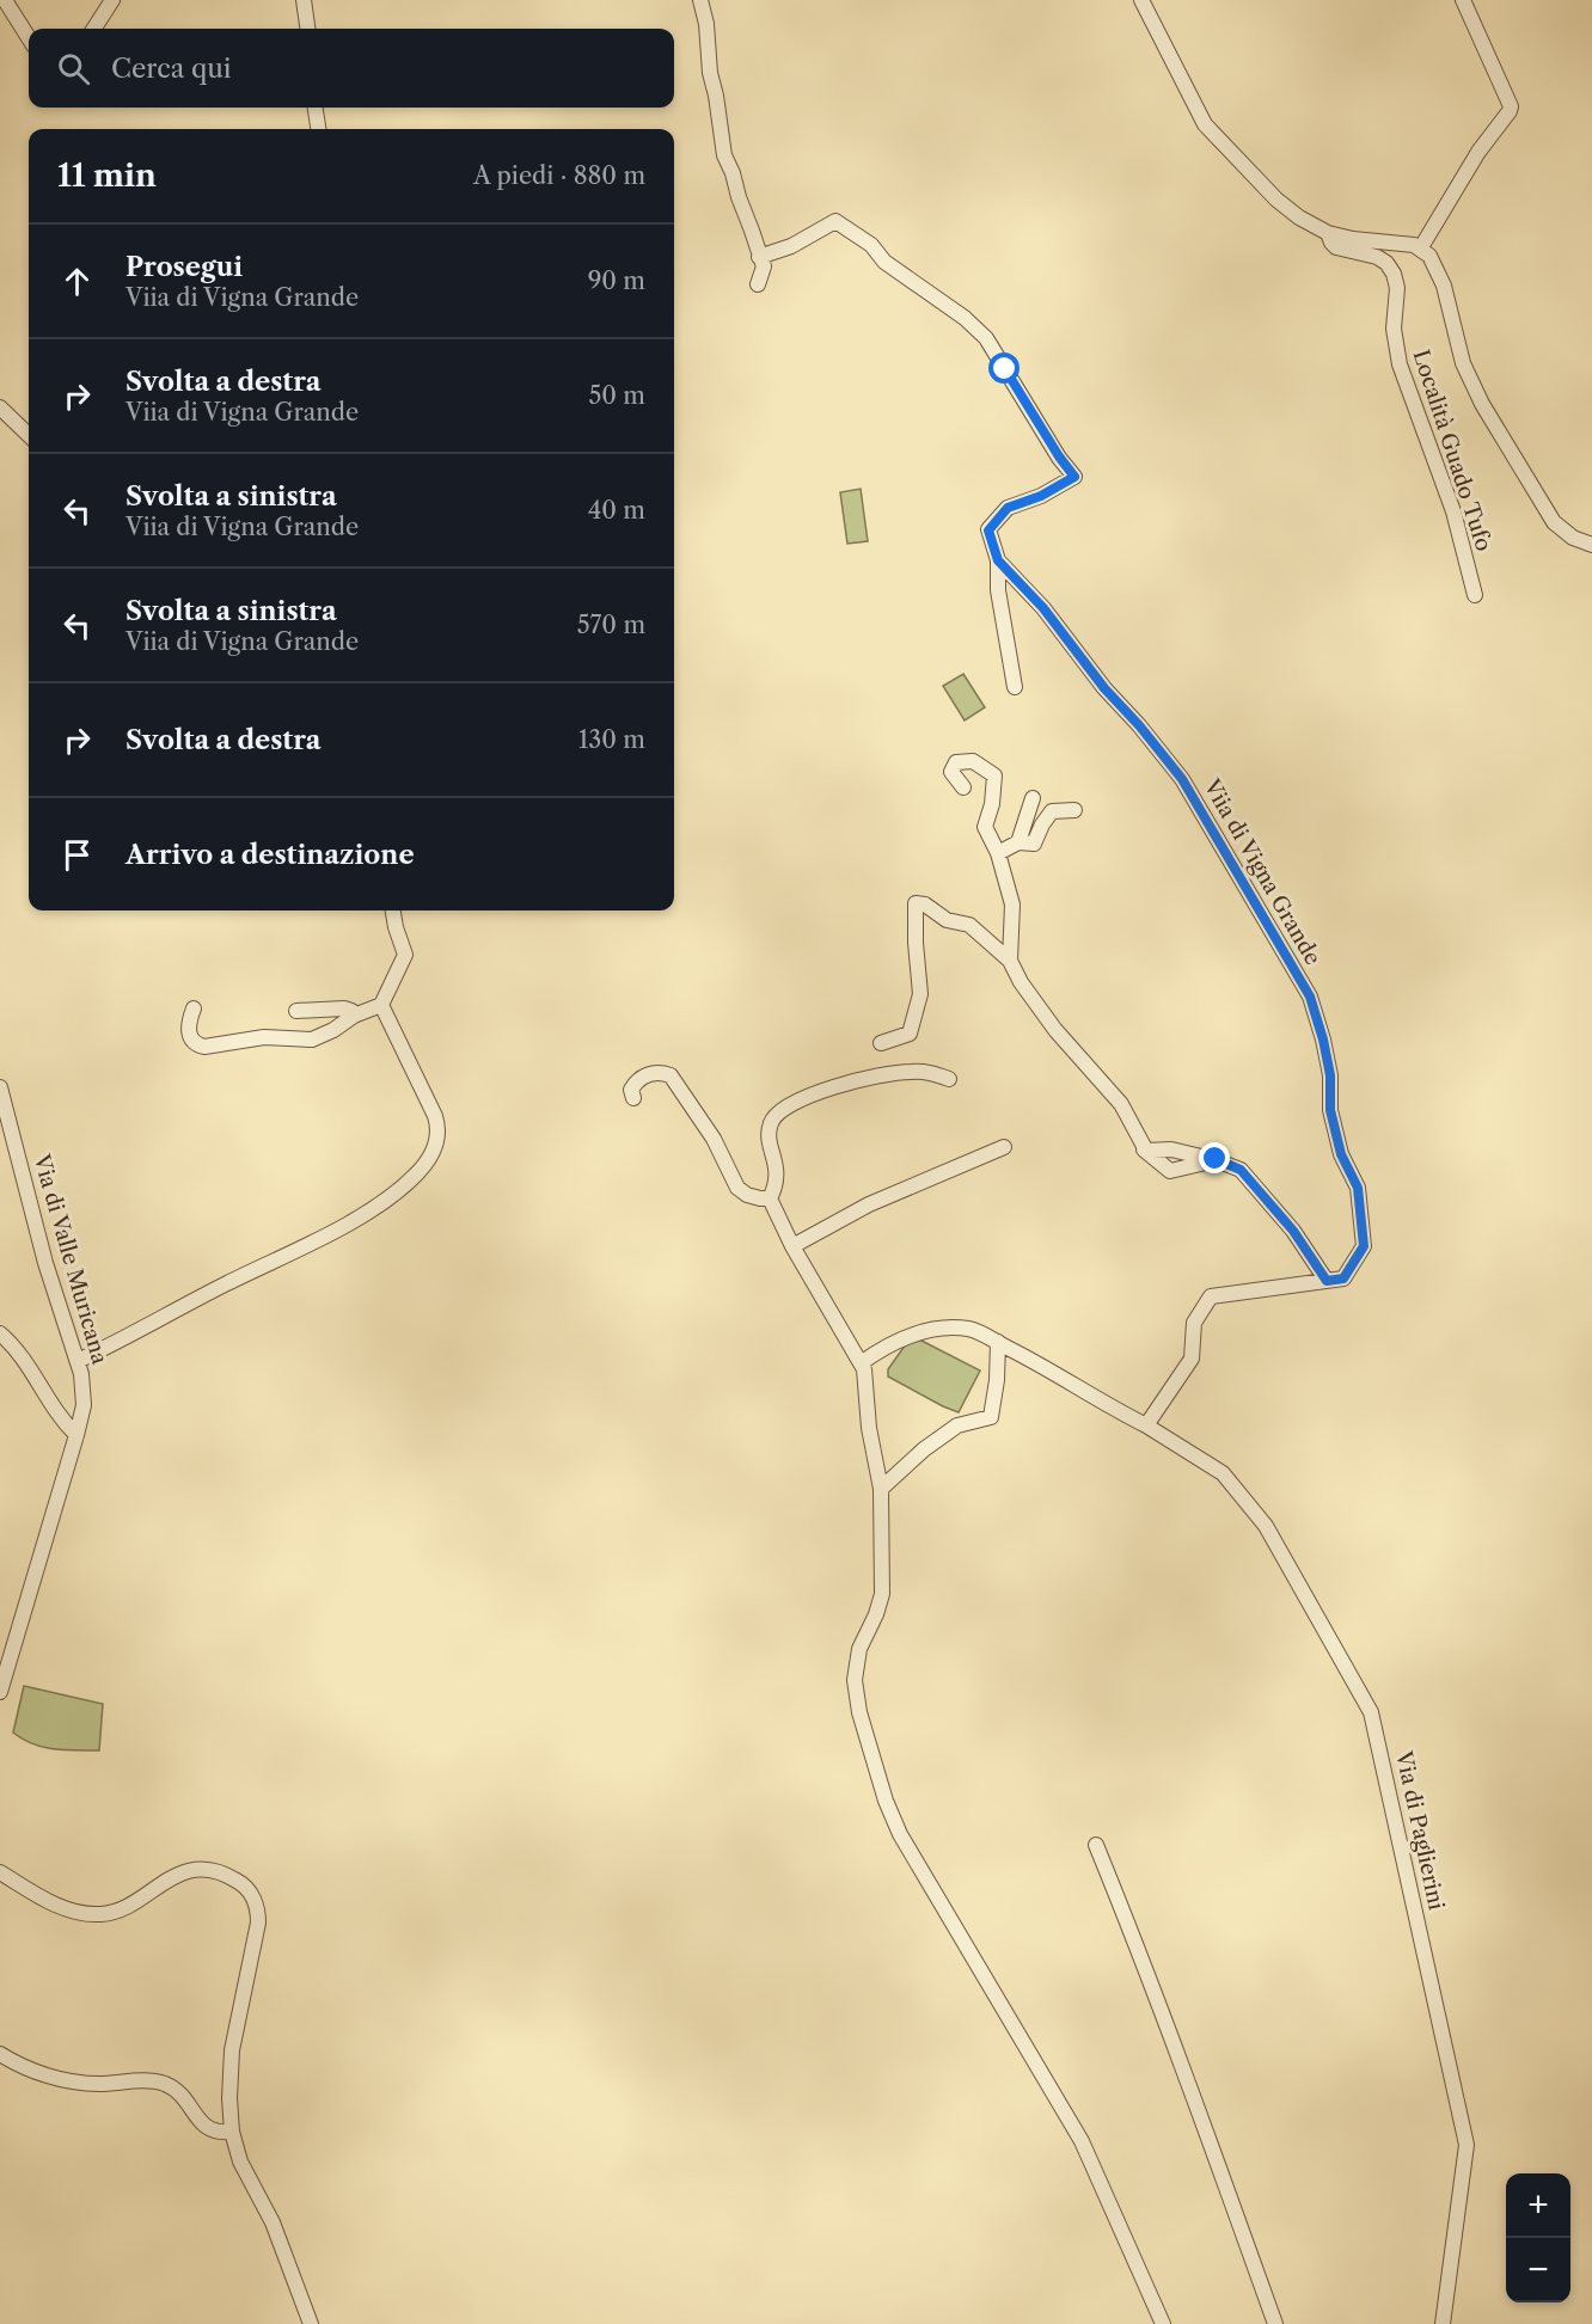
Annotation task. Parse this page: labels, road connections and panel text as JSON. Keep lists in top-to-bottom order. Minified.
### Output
{"streets":{"street":["Località Guado Tufo","Viia di Vigna Grande","Via di Valle Muricana","Via di Paglierini"]},"crossings":[["Viia di Vigna Grande","Via di Paglierini"]],"page":{"search":"Cerca qui","heading":["11 min","A piedi · 880 m"],"list":[["Prosegui","Viia di Vigna Grande","90 m"],["Svolta a destra","Viia di Vigna Grande","50 m"],["Svolta a sinistra","Viia di Vigna Grande","40 m"],["Svolta a sinistra","Viia di Vigna Grande","570 m"],["Svolta a destra","130 m"],"Arrivo a destinazione"],"map_buttons":["+","−"]}}
